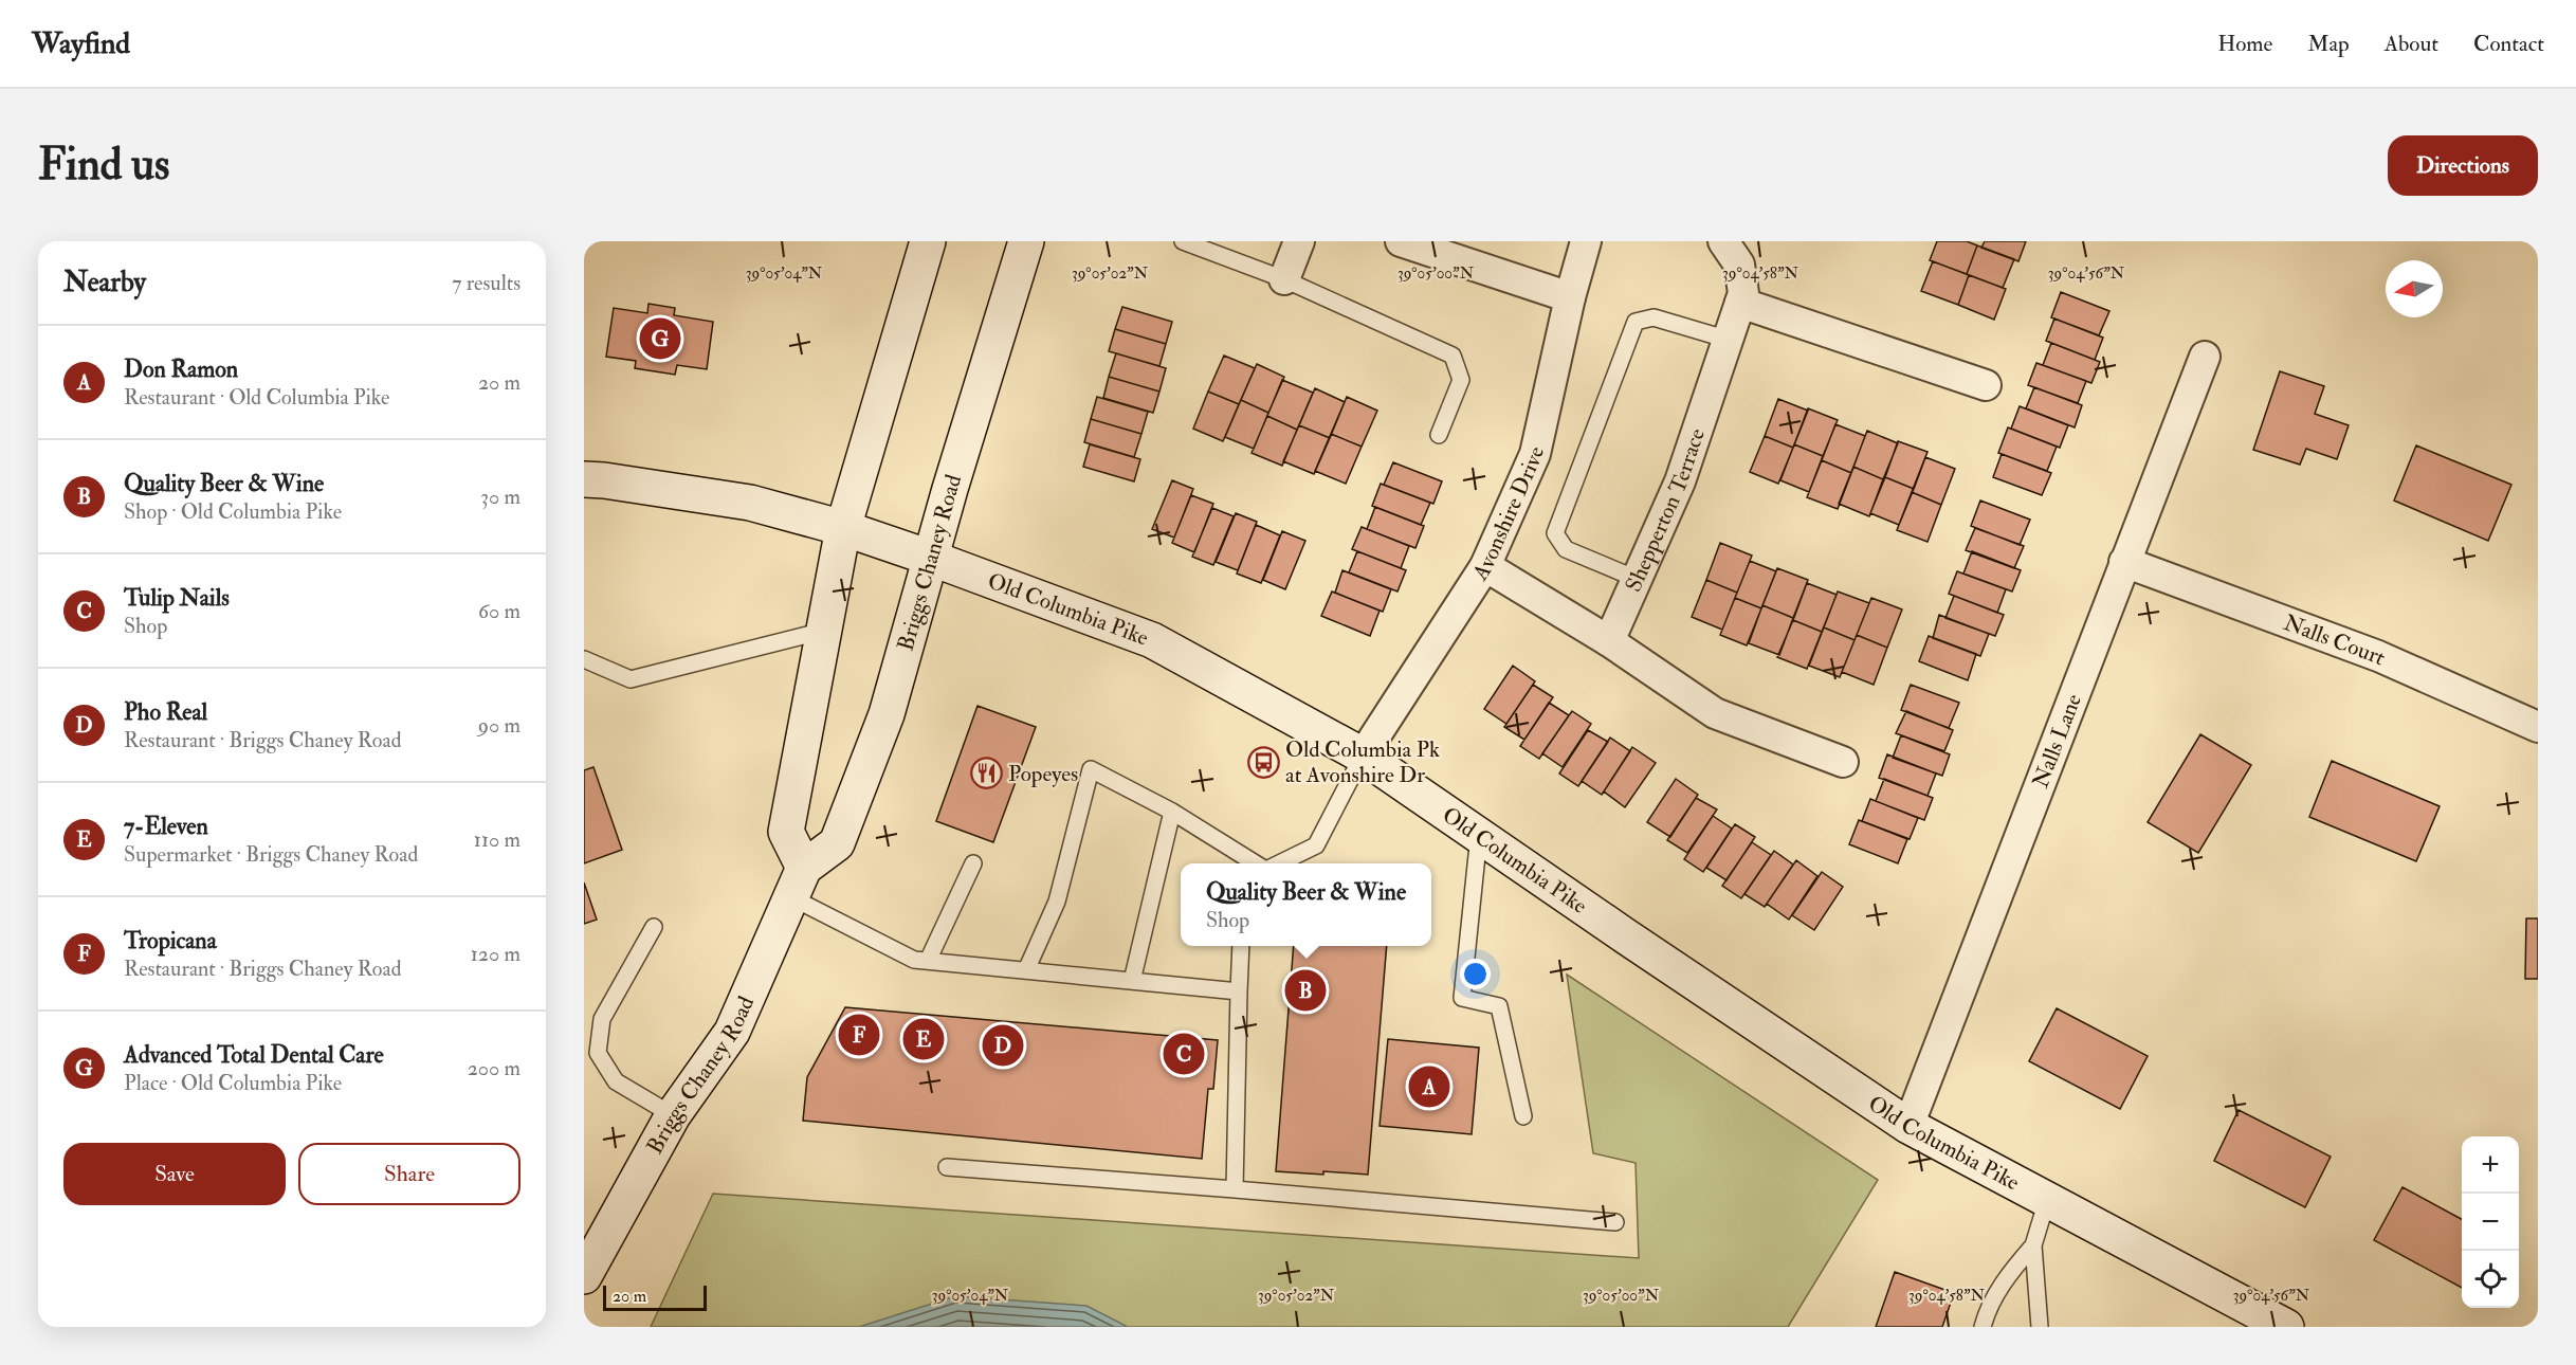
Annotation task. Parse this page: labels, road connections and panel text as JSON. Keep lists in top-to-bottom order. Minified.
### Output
{"streets":{"main road":["Briggs Chaney Road","Old Columbia Pike"],"street":["Shepperton Terrace","Avonshire Drive","Nalls Court","Nalls Lane"]},"crossings":[["Avonshire Drive","Old Columbia Pike"],["Briggs Chaney Road","Old Columbia Pike"],["Old Columbia Pike","Nalls Lane"],["Nalls Court","Nalls Lane"]],"places":{"bus stop":["Old Columbia Pk at Avonshire Dr"],"restaurant":["Popeyes"]},"scale_bar":"20 m","north":"left","page":{"header":"Wayfind","nav":["Home","Map","About","Contact"],"buttons":["Directions",["Save","Share"]],"title":"Find us","heading":["Nearby","7 results"],"pins":["G","B","F","E","D","C","A"],"list":[{"mark":"A","name":"Don Ramon","note":"Restaurant · Old Columbia Pike","value":"20 m"},{"mark":"B","name":"Quality Beer & Wine","note":"Shop · Old Columbia Pike","value":"30 m"},{"mark":"C","name":"Tulip Nails","note":"Shop","value":"60 m"},{"mark":"D","name":"Pho Real","note":"Restaurant · Briggs Chaney Road","value":"90 m"},{"mark":"E","name":"7-Eleven","note":"Supermarket · Briggs Chaney Road","value":"110 m"},{"mark":"F","name":"Tropicana","note":"Restaurant · Briggs Chaney Road","value":"120 m"},{"mark":"G","name":"Advanced Total Dental Care","note":"Place · Old Columbia Pike","value":"200 m"}],"popup":["Quality Beer & Wine","Shop"],"map_buttons":["+","−"],"scale":"20 m"},"coordinates":["39°05'04\"N","39°05'02\"N","39°05'00\"N","39°04'58\"N","39°04'56\"N"]}
